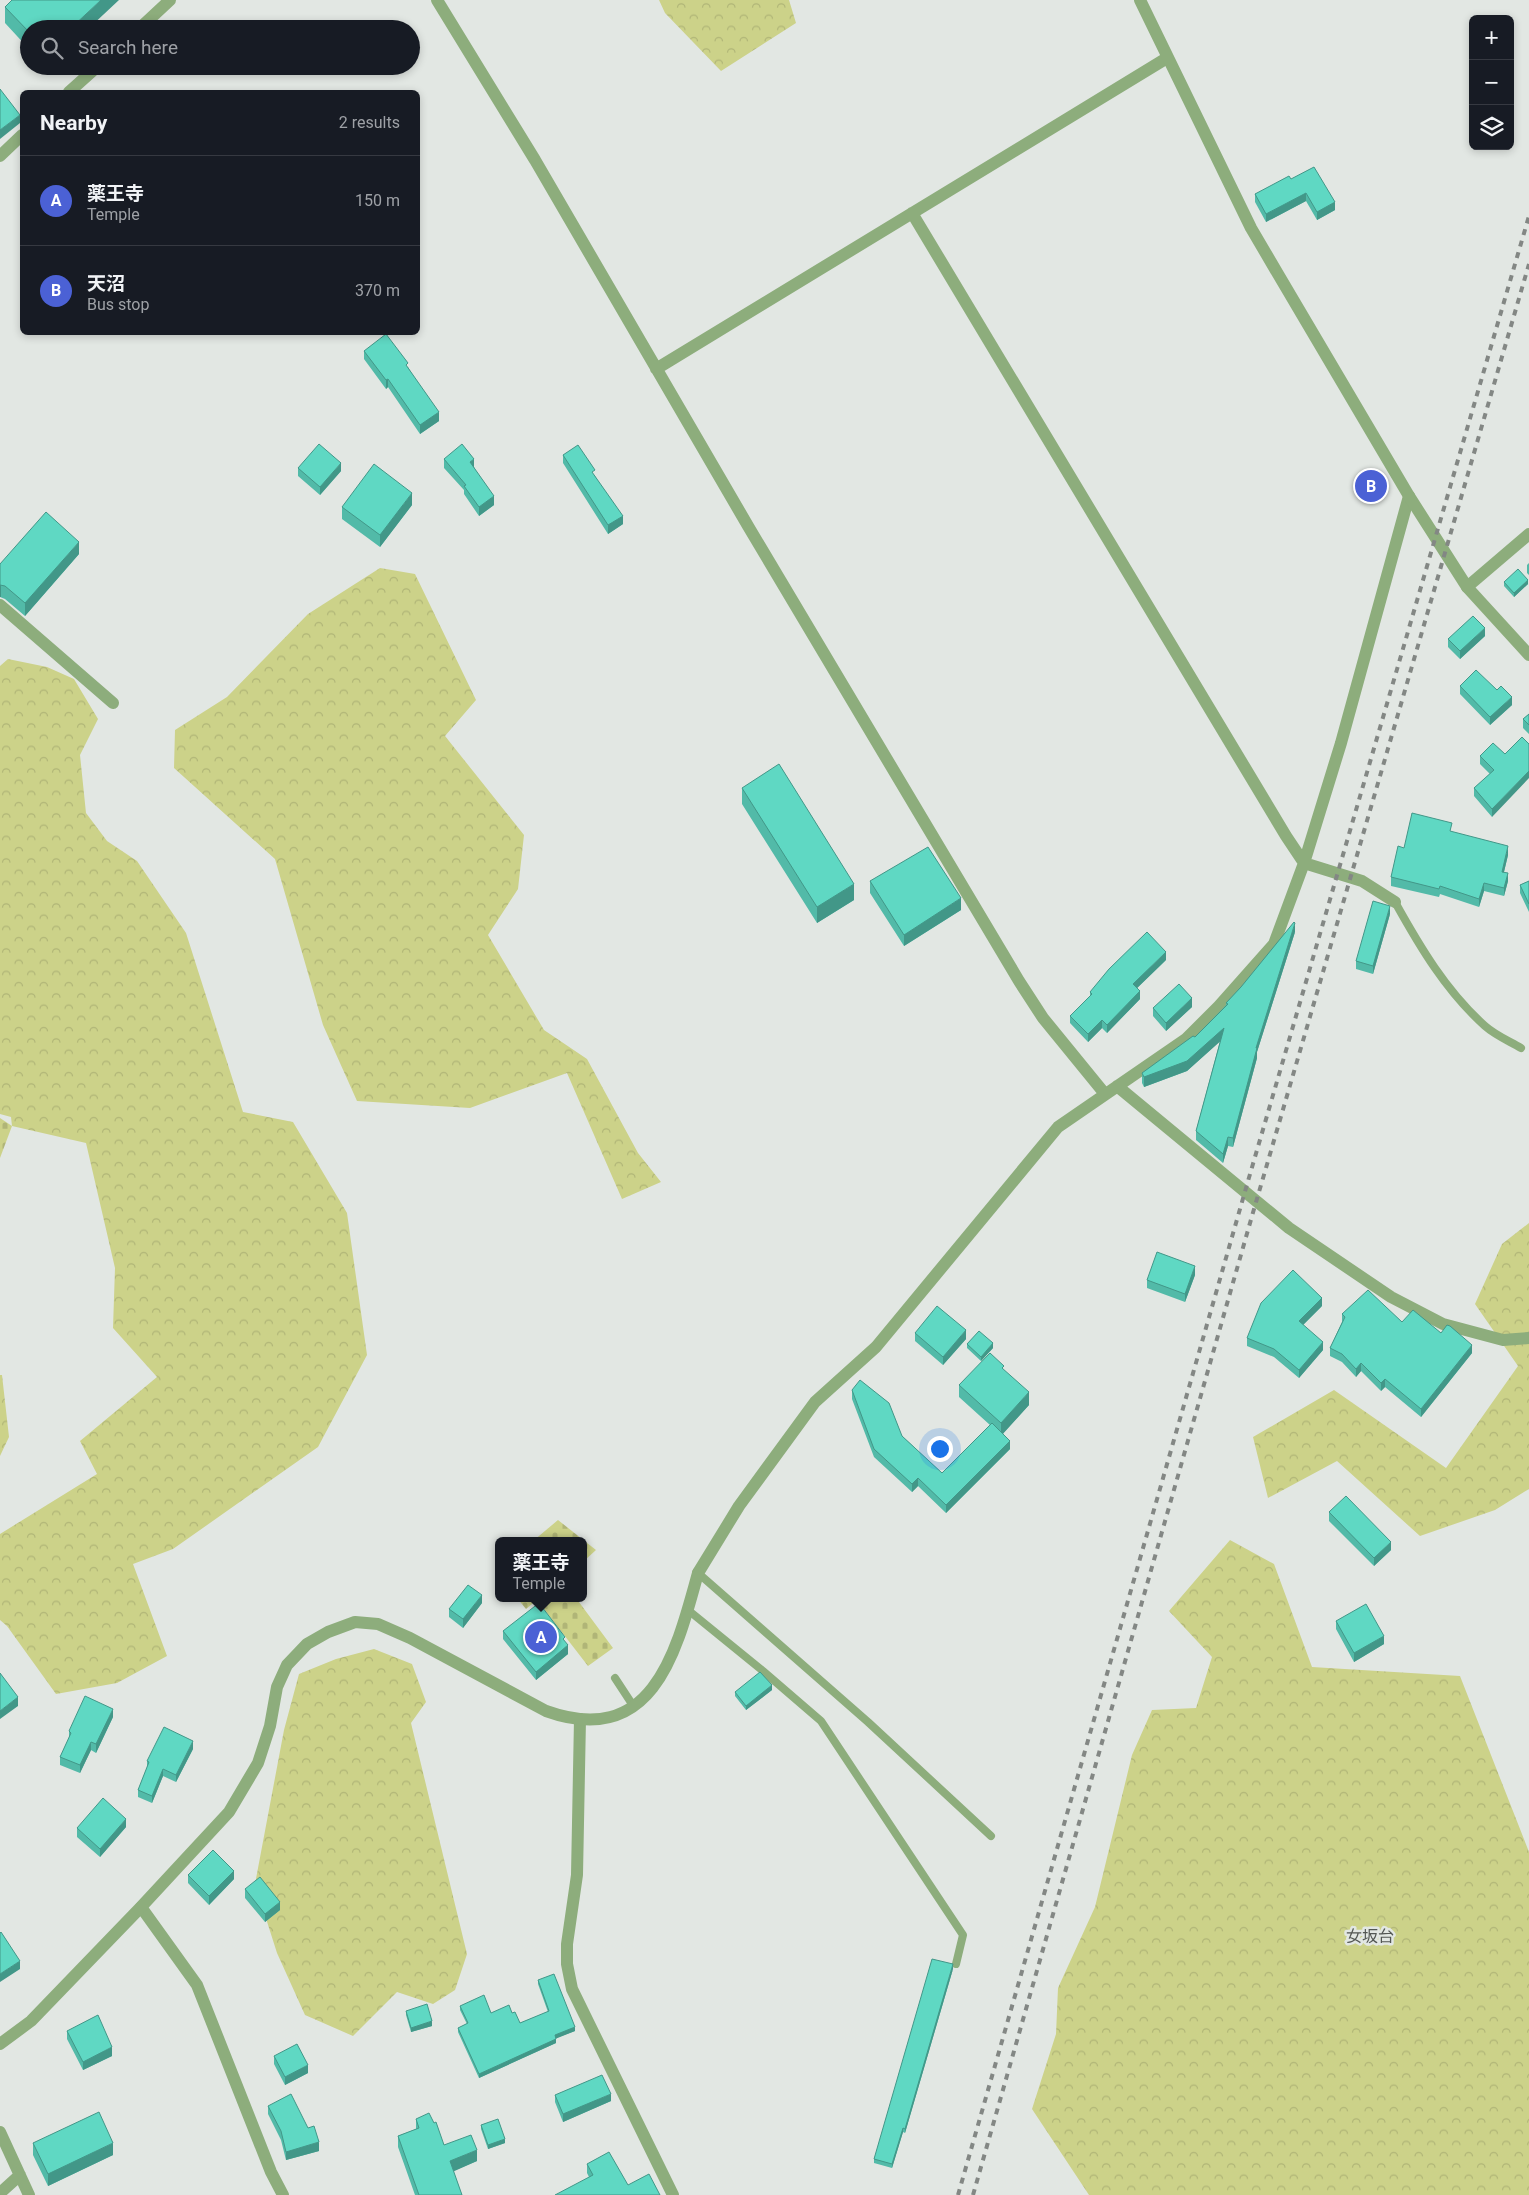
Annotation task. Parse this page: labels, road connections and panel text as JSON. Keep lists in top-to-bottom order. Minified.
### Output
{"districts":["女坂台"],"page":{"map_buttons":["+","−"],"search":"Search here","heading":["Nearby","2 results"],"list":[{"mark":"A","name":"薬王寺","note":"Temple","value":"150 m"},{"mark":"B","name":"天沼","note":"Bus stop","value":"370 m"}],"pins":["B","A"],"popup":["薬王寺","Temple"]}}
